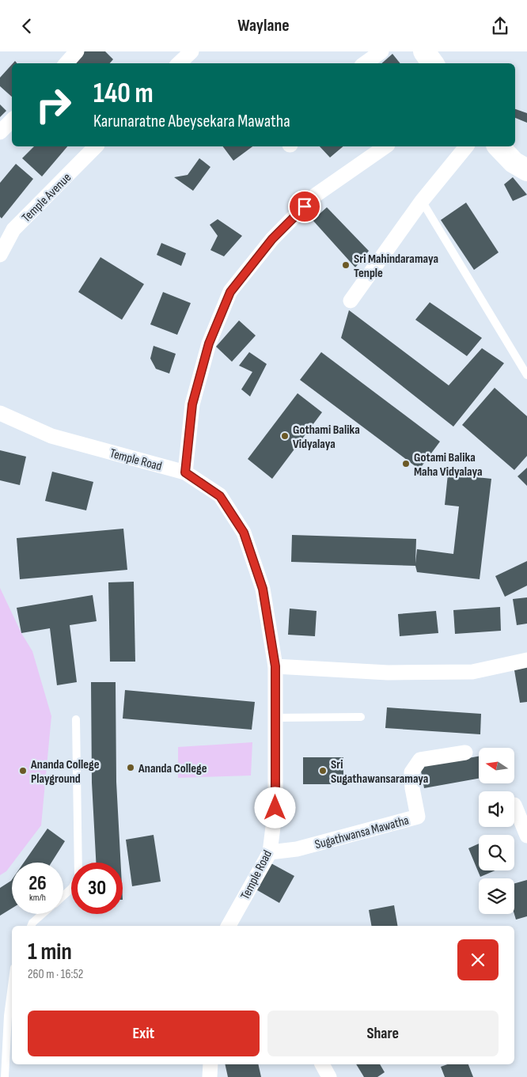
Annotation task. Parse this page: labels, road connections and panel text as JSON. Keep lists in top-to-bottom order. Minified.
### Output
{"streets":{"street":["Temple Avenue","Temple Road","Sugathwansa Mawatha"]},"crossings":[["Temple Road","Sugathwansa Mawatha"]],"places":["Sri Mahindaramaya Tenple","Gothami Balika Vidyalaya","Gotami Balika Maha Vidyalaya","Ananda College","Ananda College Playground","Sri Sugathawansaramaya"],"north":"left","page":{"header":"Waylane","turn":["140 m","Karunaratne Abeysekara Mawatha"],"speed":"26 km/h","limit":"30","heading":["1 min","260 m · 16:52"],"buttons":["Exit","Share"]}}
